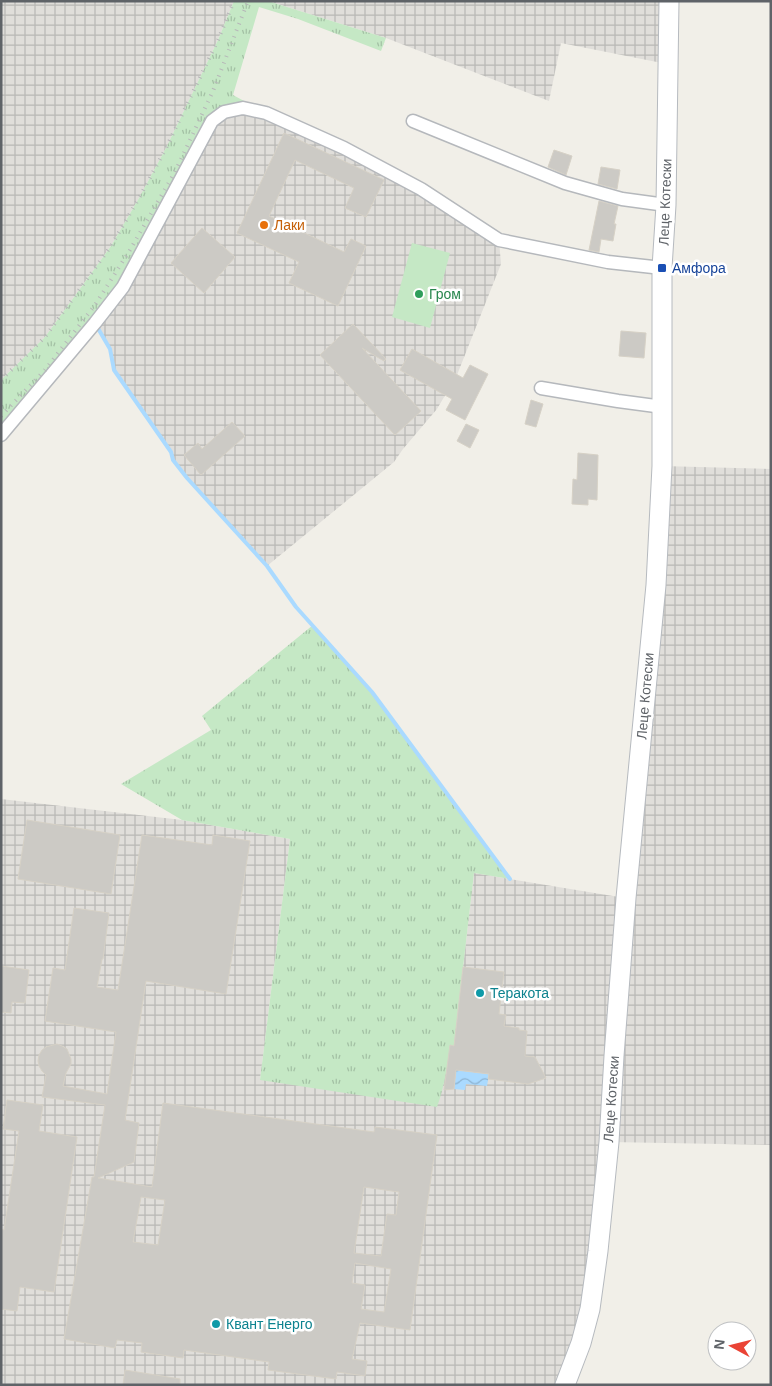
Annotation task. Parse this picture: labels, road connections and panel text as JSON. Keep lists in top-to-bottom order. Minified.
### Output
{"streets":{"main road":["Леце Котески"]},"places":{"other":["Лаки","Гром","Теракота","Квант Енерго"],"transit":["Амфора"]},"north":"left"}
